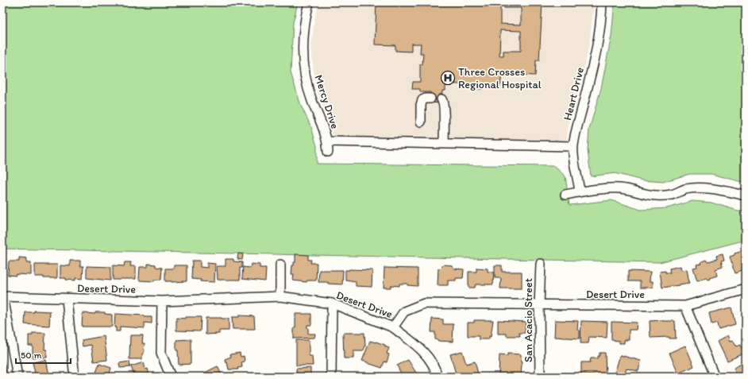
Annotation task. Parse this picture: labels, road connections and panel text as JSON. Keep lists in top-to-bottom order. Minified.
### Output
{"streets":{"street":["Heart Drive","Mercy Drive","Desert Drive","San Acacio Street"]},"crossings":[["Desert Drive","San Acacio Street"]],"places":{"hospital":["Three Crosses Regional Hospital"]},"scale_bar":"50 m"}
